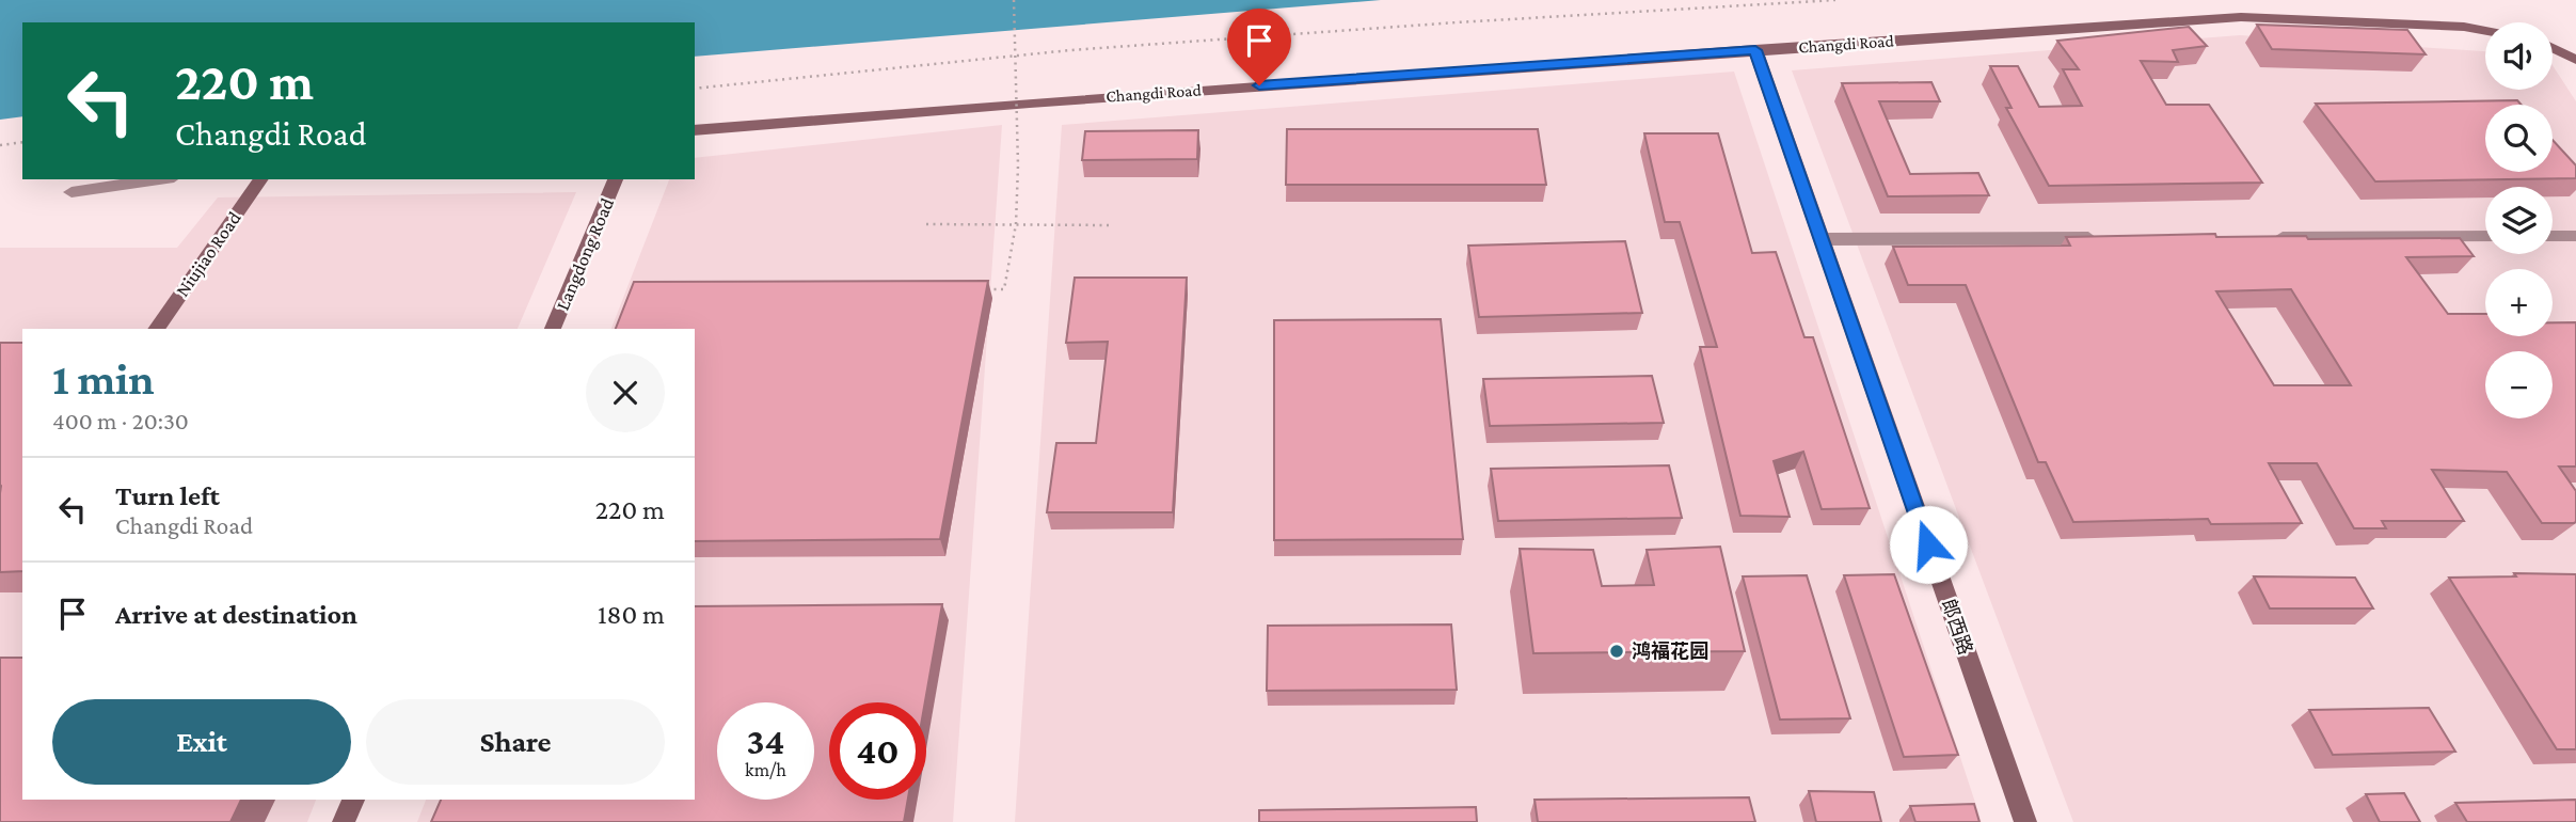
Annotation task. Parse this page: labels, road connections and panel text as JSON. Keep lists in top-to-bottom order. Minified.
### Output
{"streets":{"street":["Changdi Road","Niujiao Road","Langdong Road","郎西路"]},"crossings":[["Changdi Road","郎西路"]],"places":["鸿福花园"],"page":{"map_buttons":["+","−"],"turn":["220 m","Changdi Road"],"heading":["1 min","400 m · 20:30"],"list":[{"name":"Turn left","note":"Changdi Road","value":"220 m"},{"name":"Arrive at destination","value":"180 m"}],"buttons":["Exit","Share"],"speed":"34 km/h","limit":"40"}}
